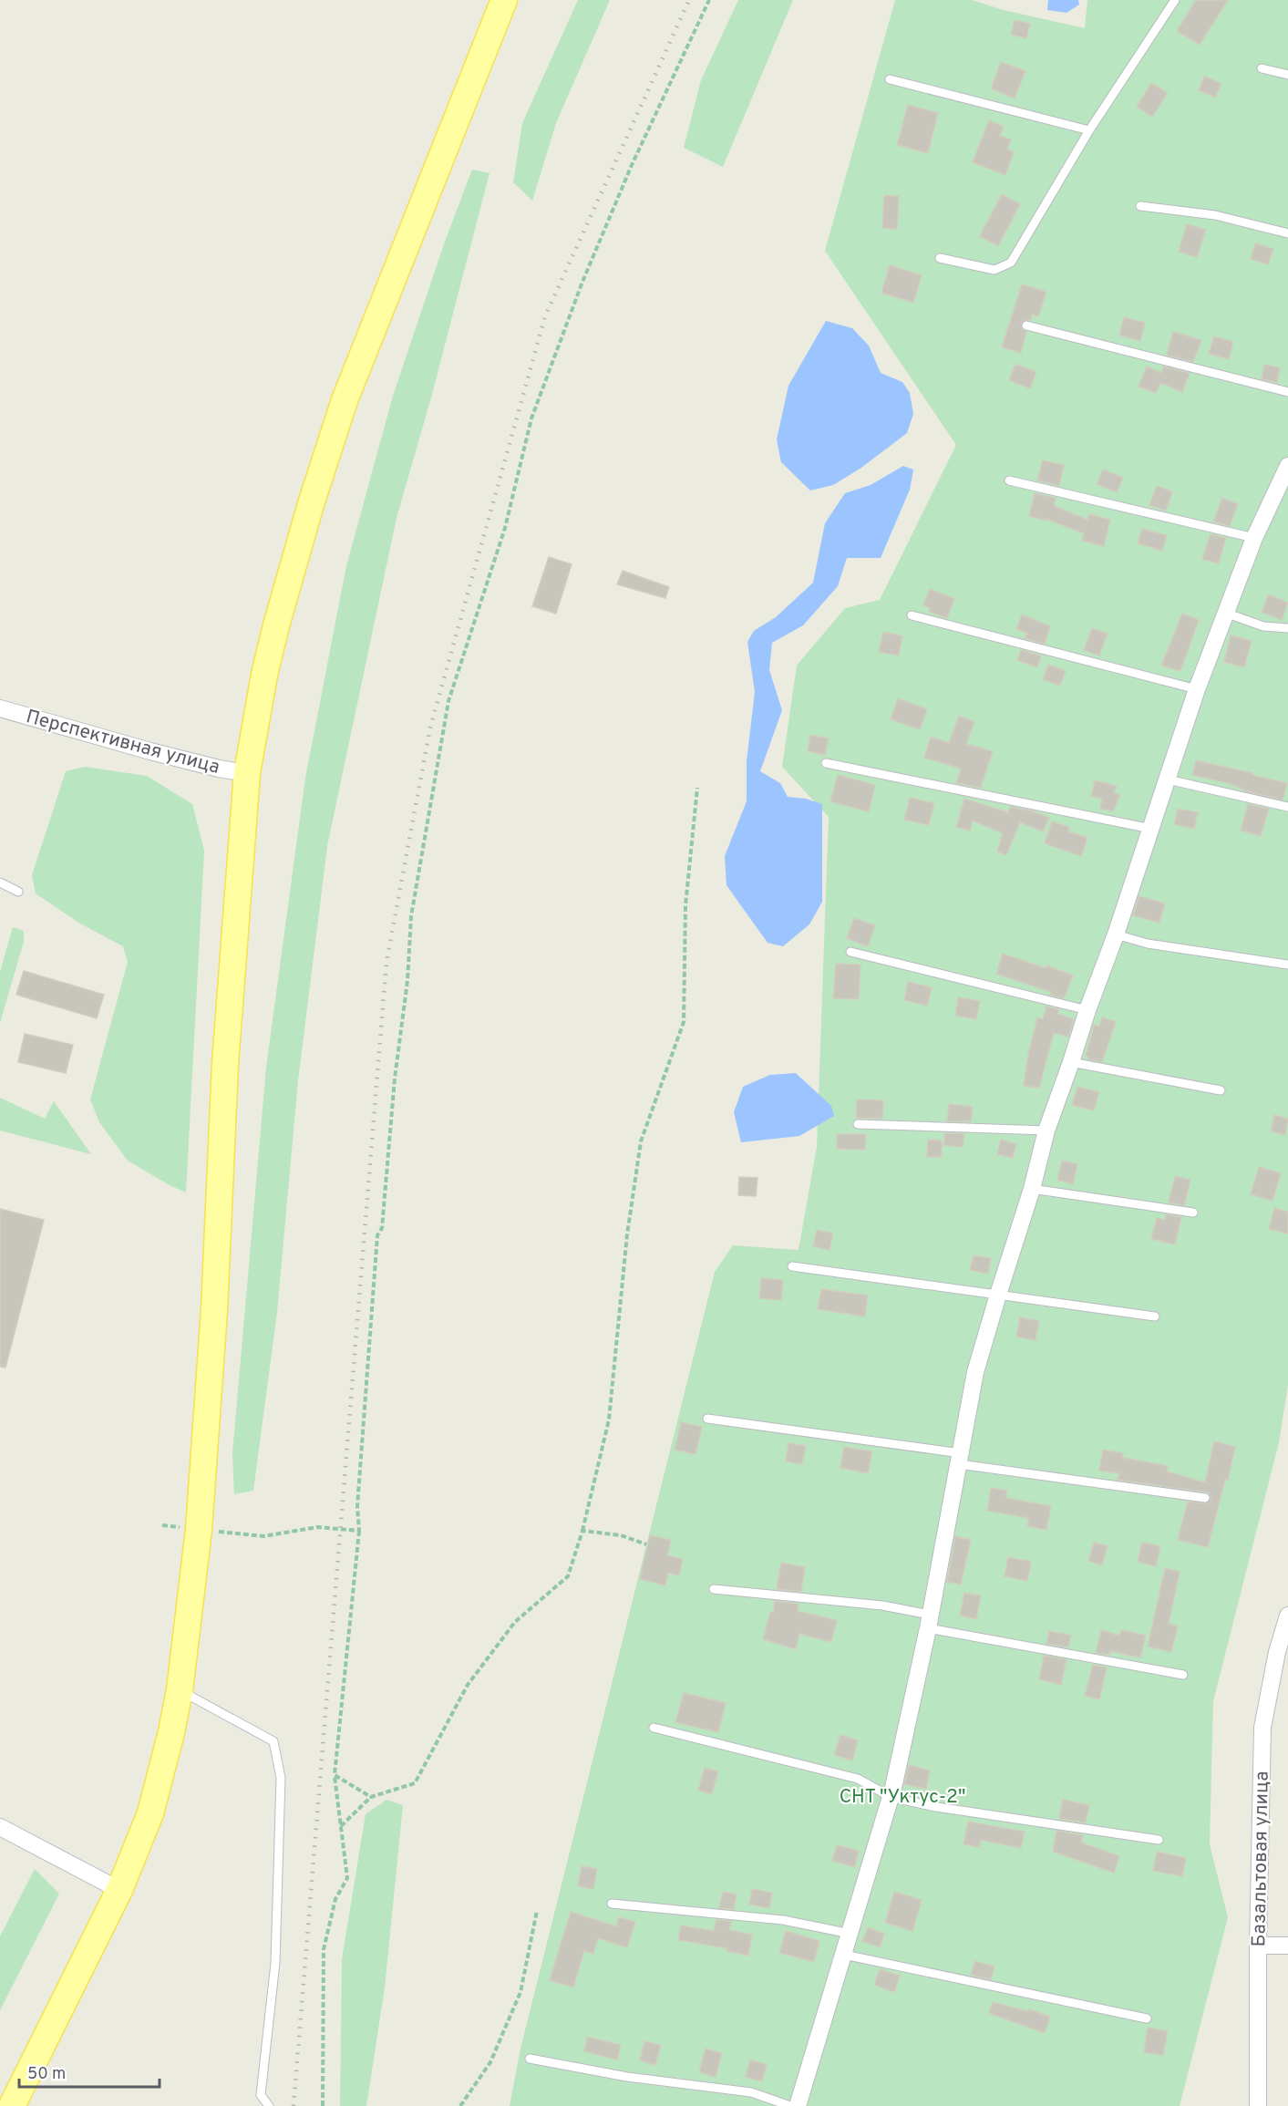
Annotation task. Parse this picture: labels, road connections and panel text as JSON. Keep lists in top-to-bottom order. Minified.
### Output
{"streets":{"street":["Перспективная улица","Базальтовая улица"]},"parks":["СНТ \"Уктус-2\""],"scale_bar":"50 m"}
